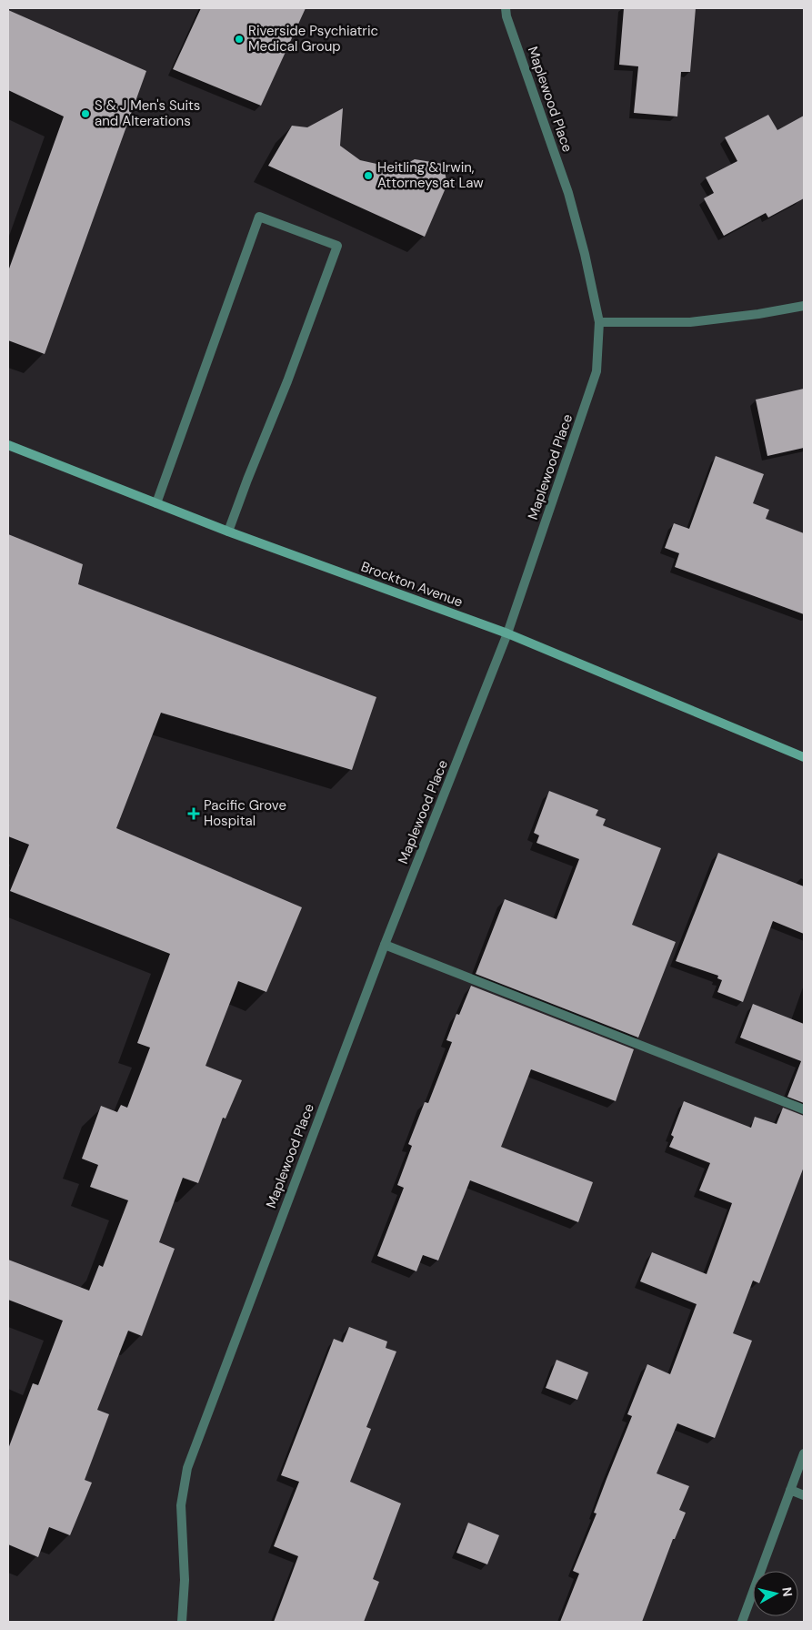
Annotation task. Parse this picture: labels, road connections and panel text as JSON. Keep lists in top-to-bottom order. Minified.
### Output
{"streets":{"main road":["Brockton Avenue"],"street":["Maplewood Place"]},"crossings":[["Maplewood Place","Brockton Avenue"]],"places":{"other":["Riverside Psychiatric Medical Group","S & J Men's Suits and Alterations","Heitling & Irwin, Attorneys at Law"],"health":["Pacific Grove Hospital"]},"north":"right"}
